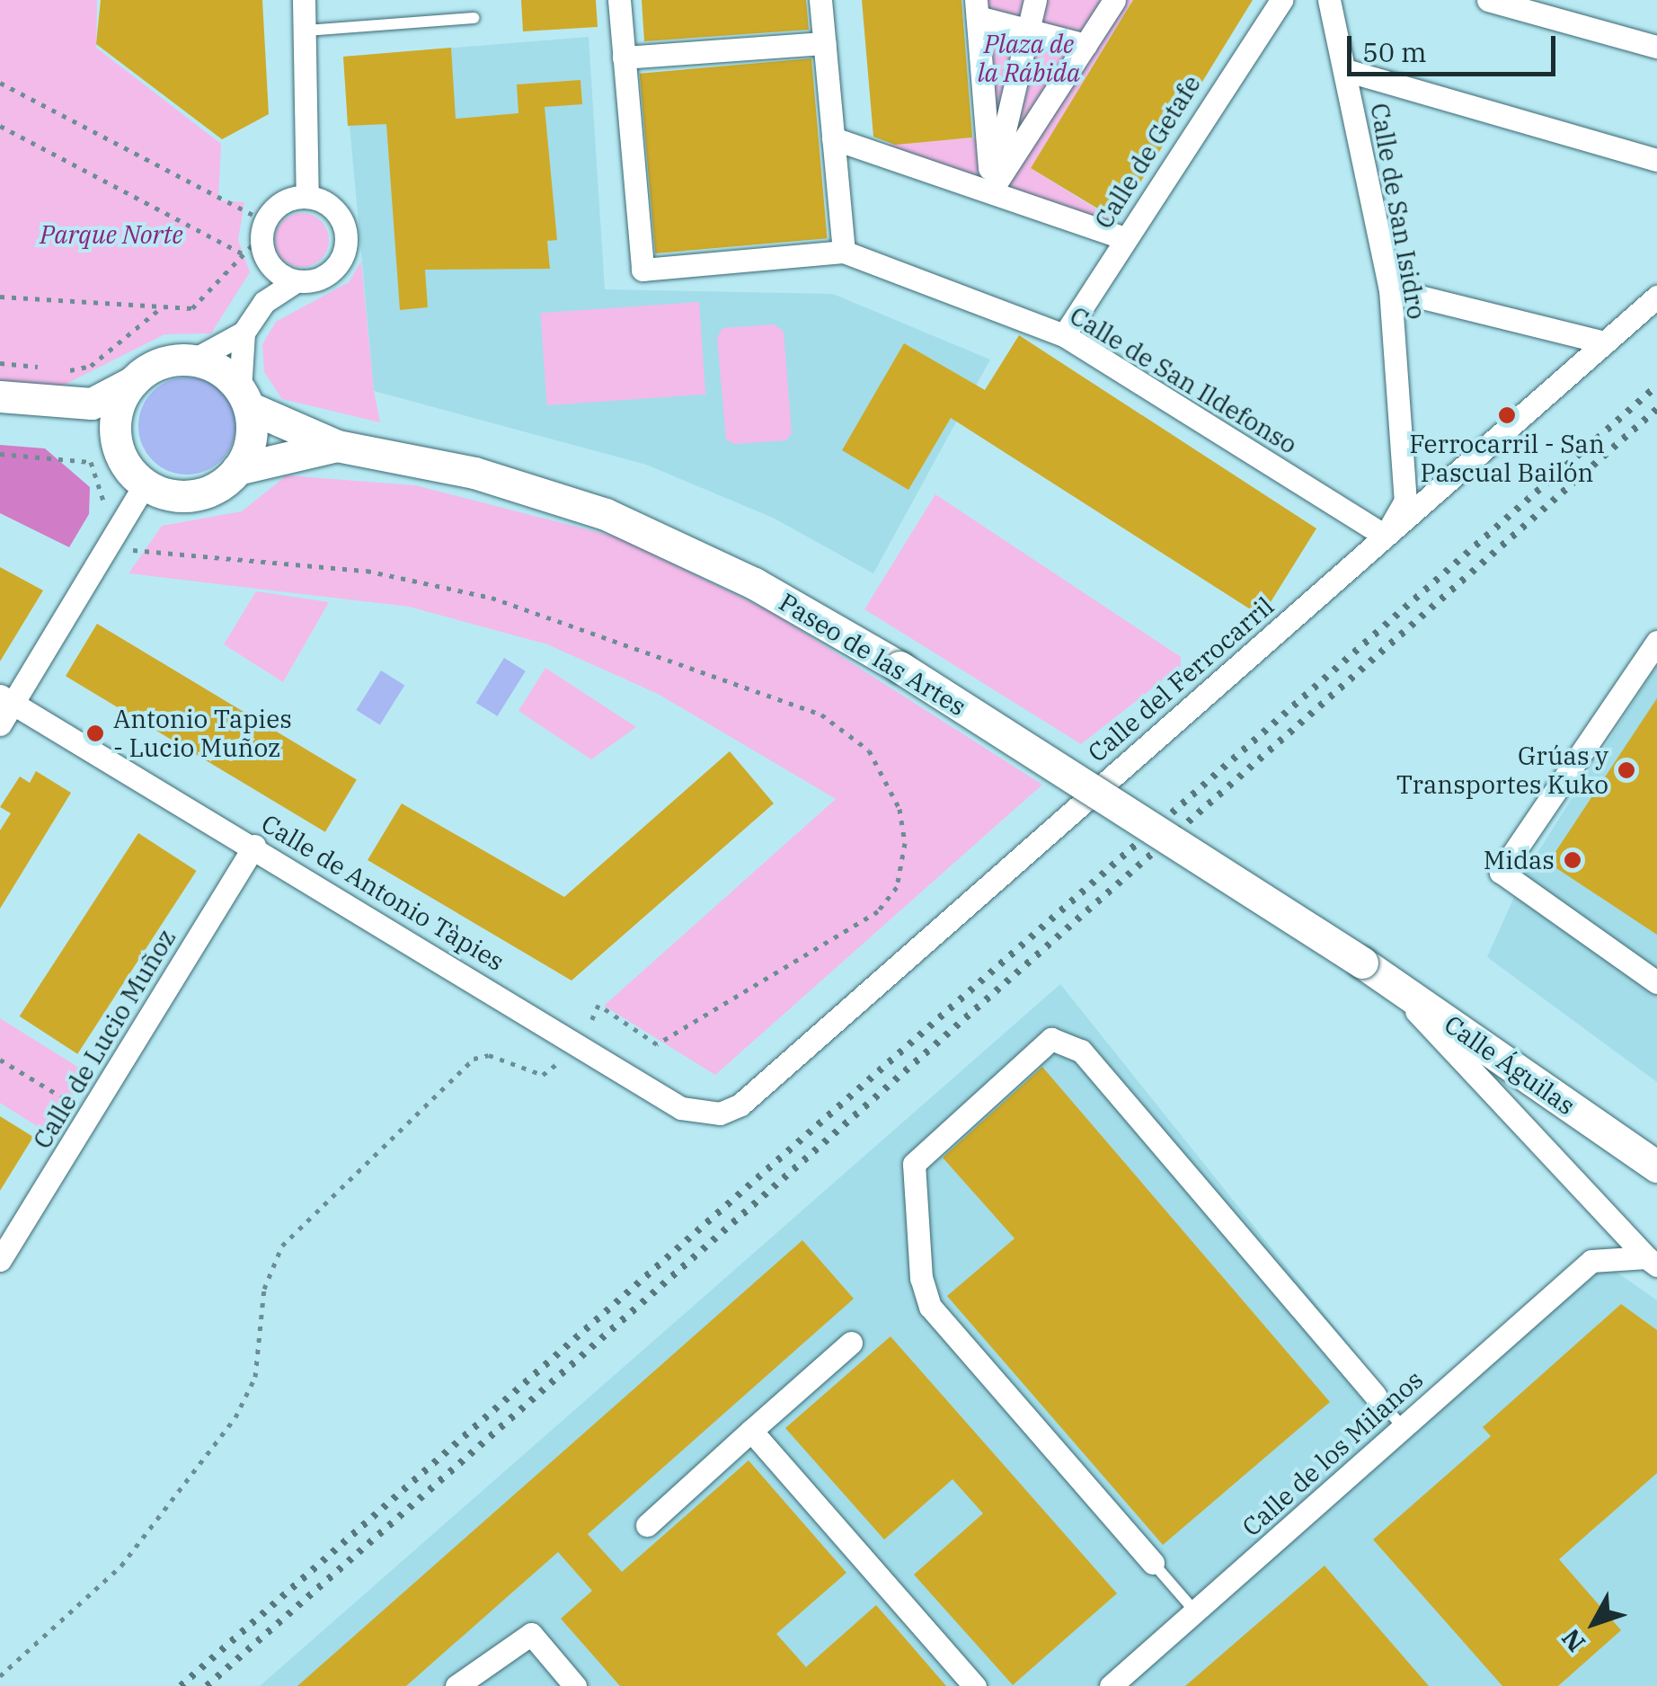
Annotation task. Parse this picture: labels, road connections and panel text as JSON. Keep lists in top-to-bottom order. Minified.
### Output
{"streets":{"main road":["Paseo de las Artes","Calle Águilas"],"street":["Calle de Getafe","Calle de San Isidro","Calle de San Ildefonso","Calle del Ferrocarril","Calle de Antonio Tàpies","Calle de Lucio Muñoz","Calle de los Milanos"]},"crossings":[["Calle de Getafe","Calle de San Ildefonso"],["Calle de San Isidro","Calle de San Ildefonso"],["Calle de San Isidro","Calle del Ferrocarril"],["Calle de San Ildefonso","Calle del Ferrocarril"],["Paseo de las Artes","Calle Águilas"],["Calle del Ferrocarril","Calle de Antonio Tàpies"],["Calle de Antonio Tàpies","Calle de Lucio Muñoz"]],"parks":["Plaza de la Rábida","Parque Norte"],"places":["Ferrocarril - San Pascual Bailón","Antonio Tapies - Lucio Muñoz","Grúas y Transportes Kuko","Midas"],"scale_bar":"50 m","north":"bottom left"}
